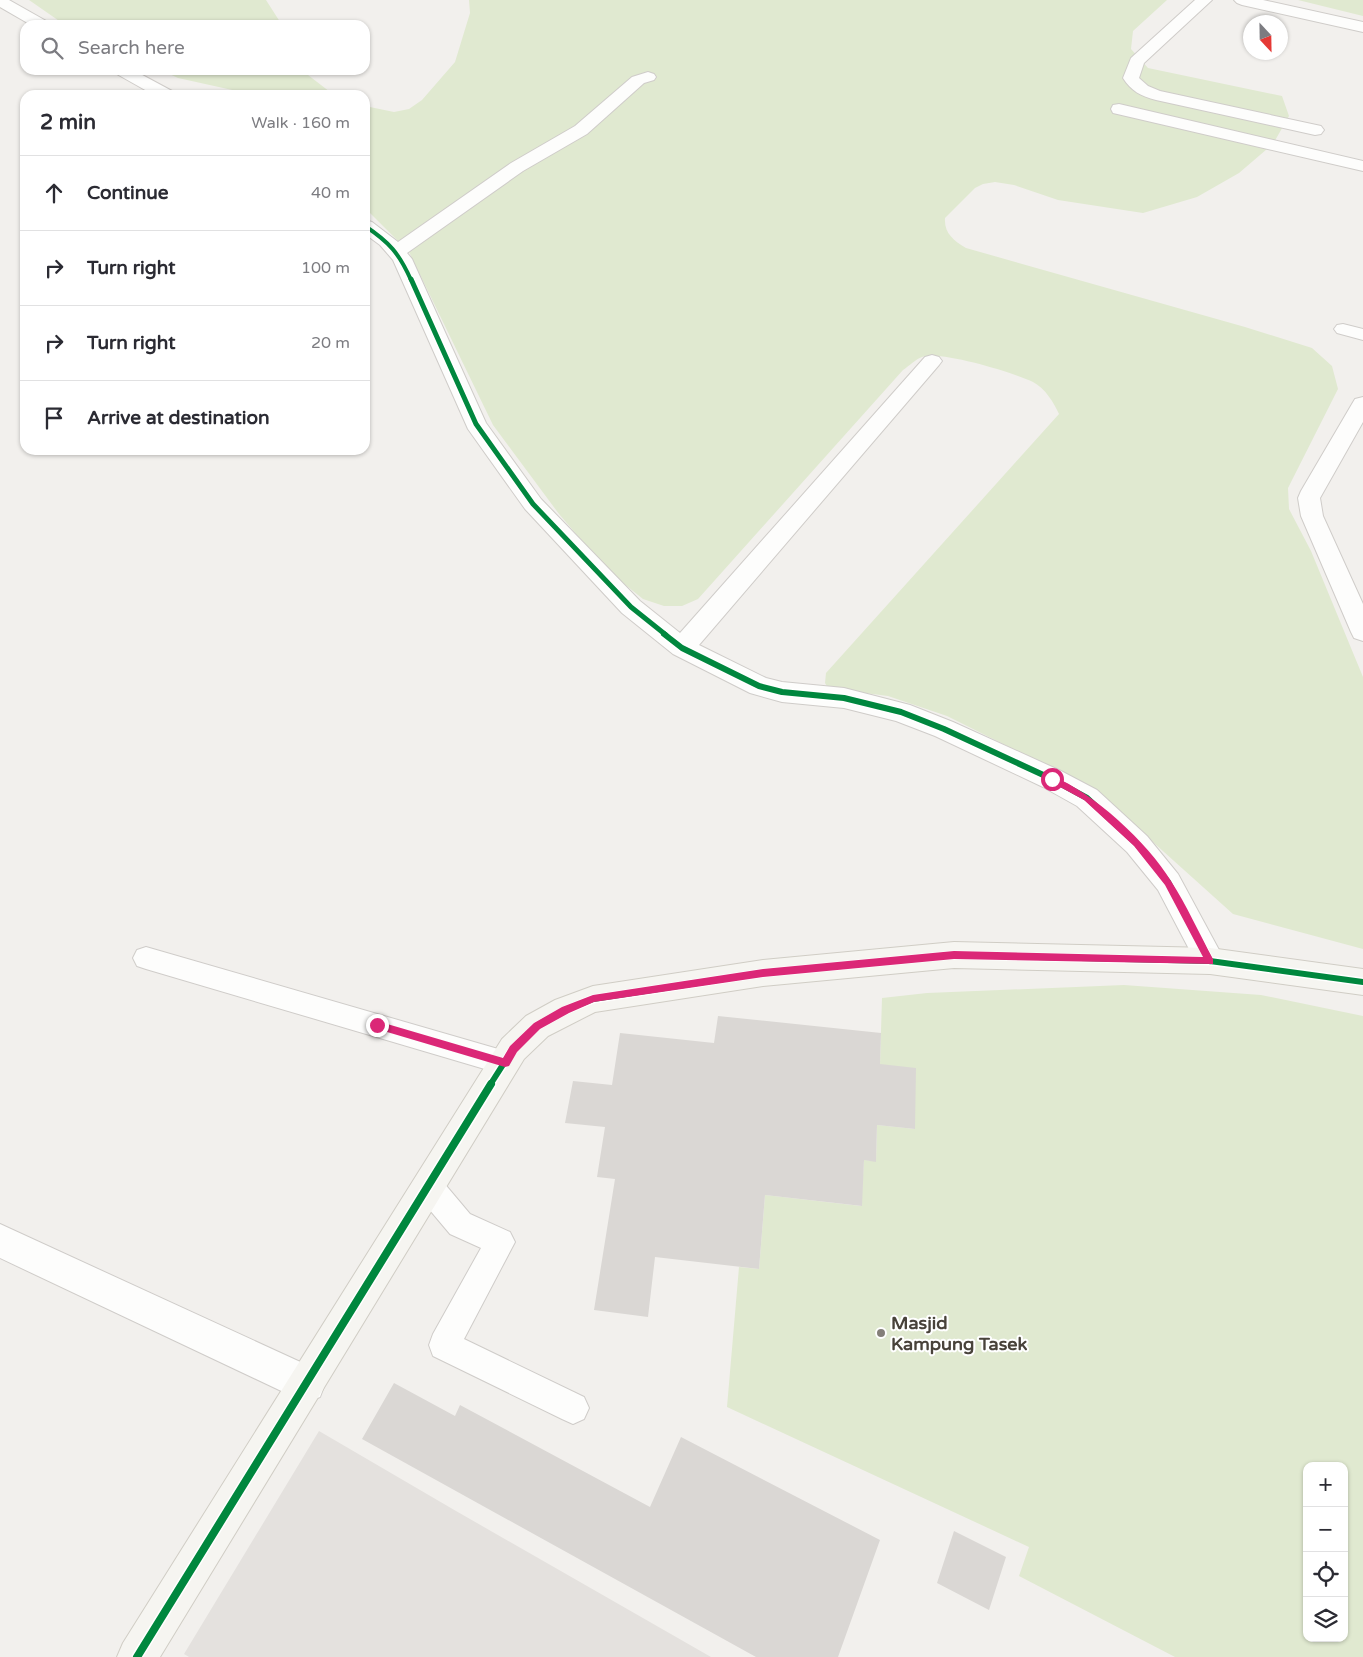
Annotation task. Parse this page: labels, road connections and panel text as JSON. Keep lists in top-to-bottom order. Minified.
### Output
{"places":["Masjid Kampung Tasek"],"north":"bottom","page":{"search":"Search here","heading":["2 min","Walk · 160 m"],"list":[["Continue","40 m"],["Turn right","100 m"],["Turn right","20 m"],"Arrive at destination"],"map_buttons":["+","−"]}}
